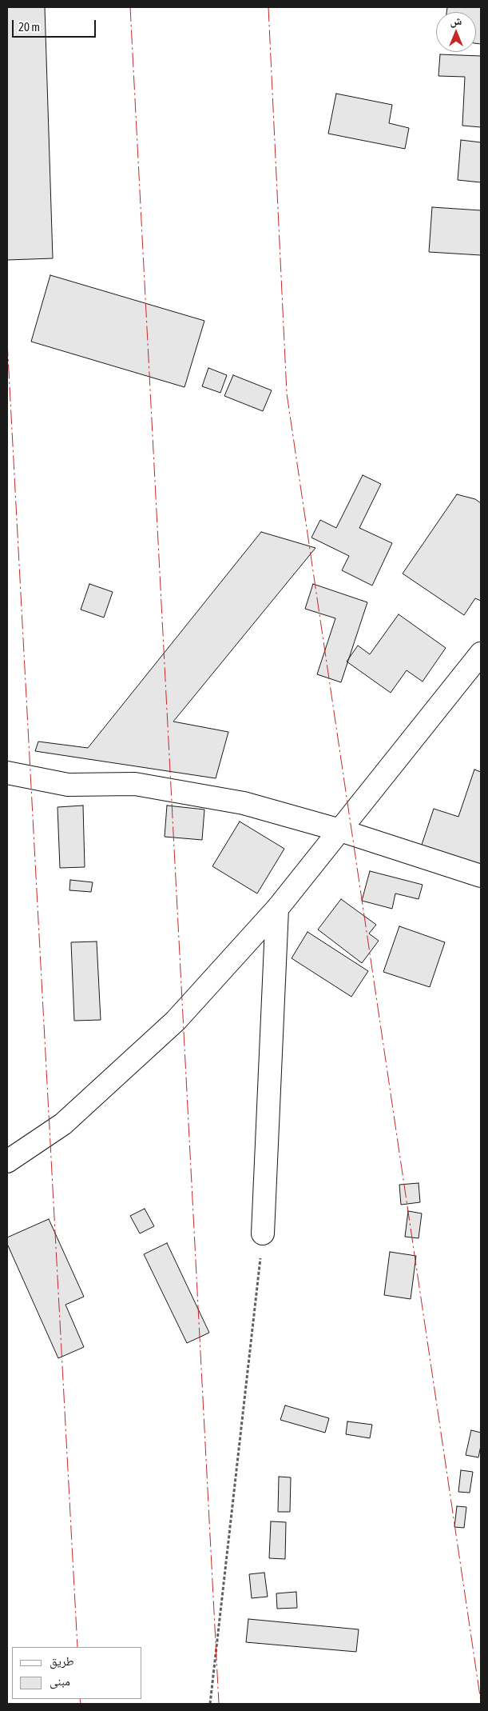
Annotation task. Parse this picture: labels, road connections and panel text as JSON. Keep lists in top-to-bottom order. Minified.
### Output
{"legend":["طريق","مبنى"],"scale_bar":"20 m","north":"top"}
